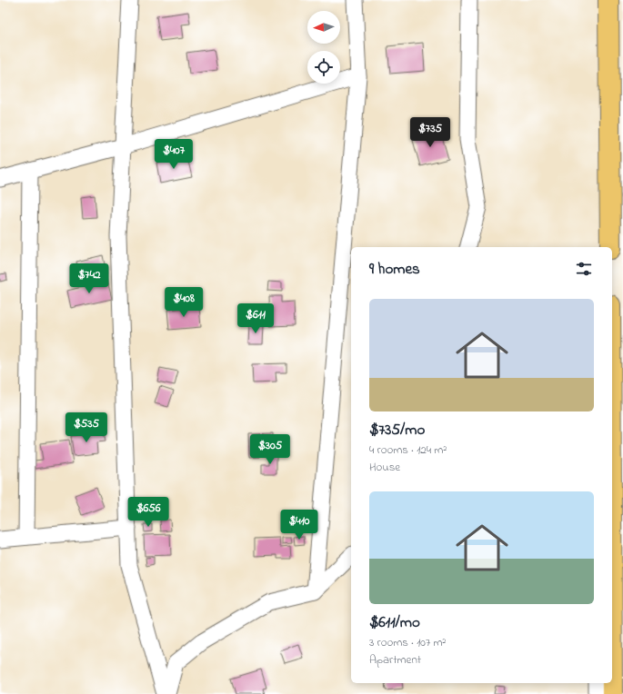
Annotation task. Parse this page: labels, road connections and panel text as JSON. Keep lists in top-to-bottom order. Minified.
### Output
{"north":"left","page":{"price":["$735","$407","$742","$408","$611","$535","$305","$656","$410"],"heading":"9 homes","list":[{"name":"$735/mo","note":"4 rooms · 124 m² · House"},{"name":"$611/mo","note":"3 rooms · 107 m² · Apartment"}]}}
